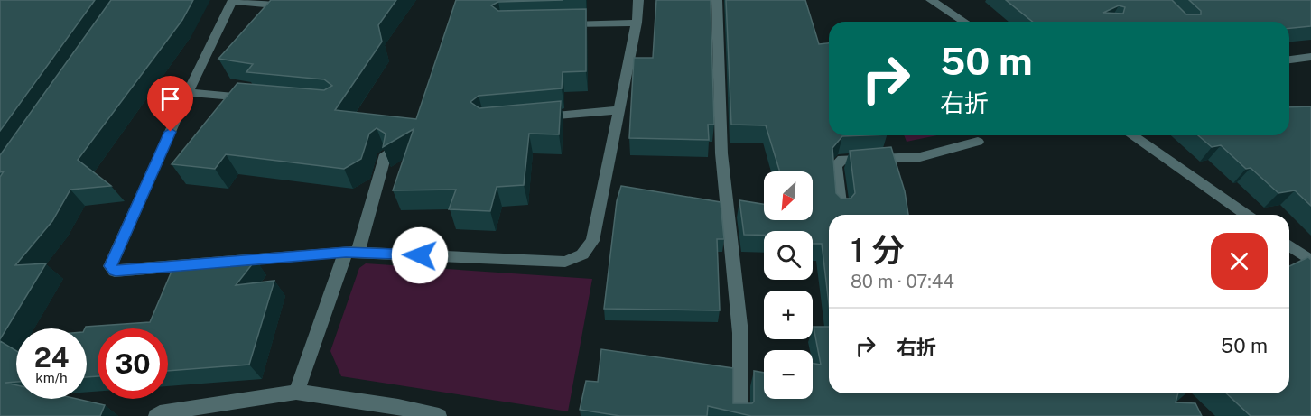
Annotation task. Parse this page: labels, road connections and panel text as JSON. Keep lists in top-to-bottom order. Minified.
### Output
{"north":"bottom left","page":{"turn":["50 m","右折"],"map_buttons":["+","−"],"heading":["1 分","80 m · 07:44"],"list":[{"name":"右折","value":"50 m"}],"speed":"24 km/h","limit":"30"}}
